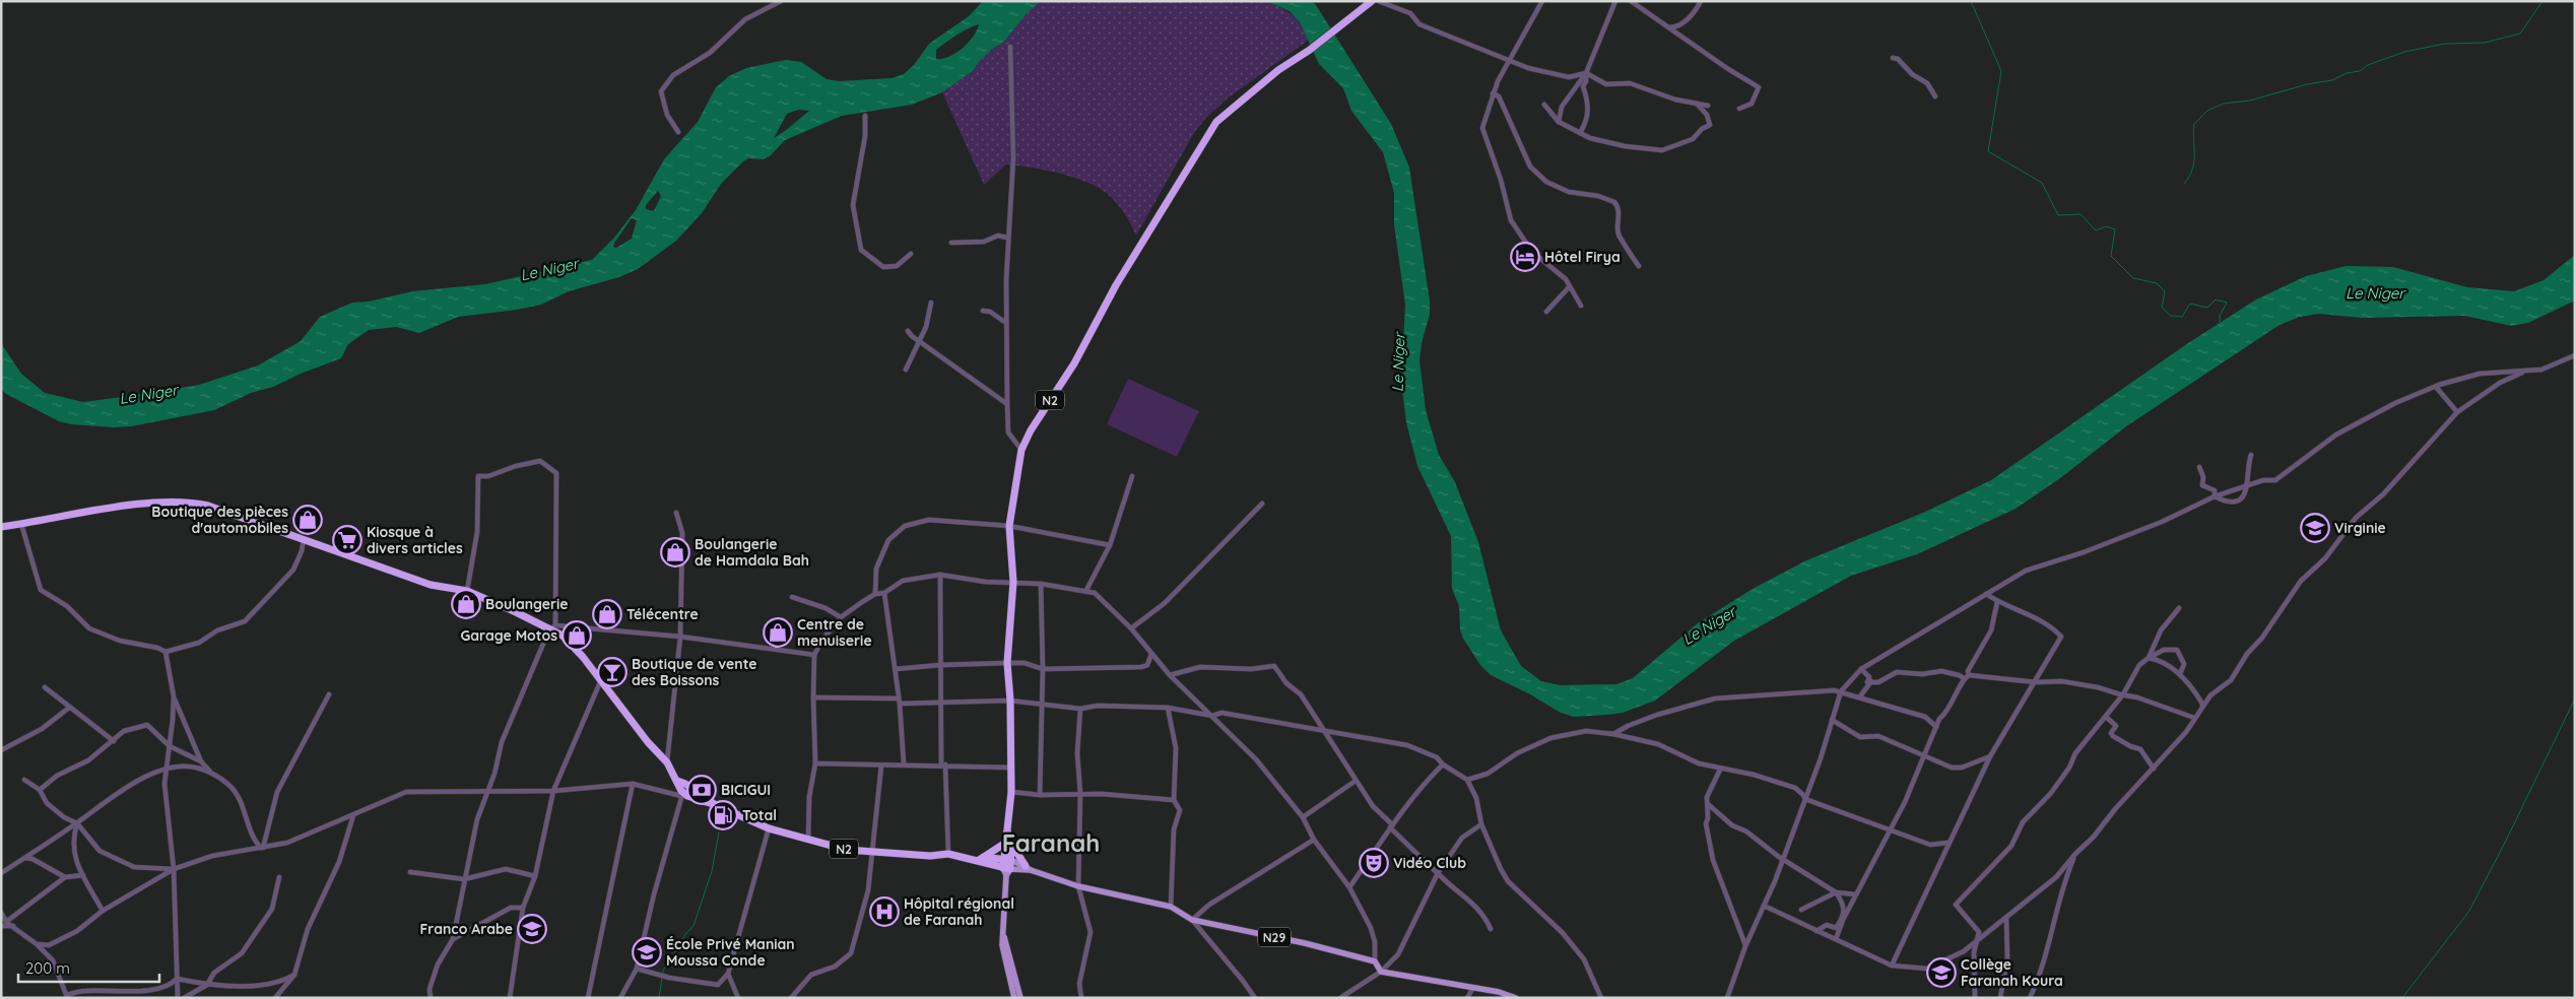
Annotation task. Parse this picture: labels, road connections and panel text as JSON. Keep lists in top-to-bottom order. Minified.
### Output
{"streets":{"highway":["N2"],"main road":["N29"]},"crossings":[["N2","N29"]],"districts":["Faranah"],"water":["Le Niger"],"places":{"hotel":["Hôtel Firya"],"shop":["Boutique des pièces d'automobiles","Boulangerie de Hamdala Bah","Boulangerie","Télécentre","Centre de menuiserie","Garage Motos"],"school or university":["Virginie","Franco Arabe","École Privé Manian Moussa Conde","Collège Faranah Koura"],"supermarket":["Kiosque à divers articles"],"bar":["Boutique de vente des Boissons"],"bank":["BICIGUI"],"fuel station":["Total"],"theatre":["Vidéo Club"],"hospital":["Hôpital régional de Faranah"]},"scale_bar":"200 m"}
